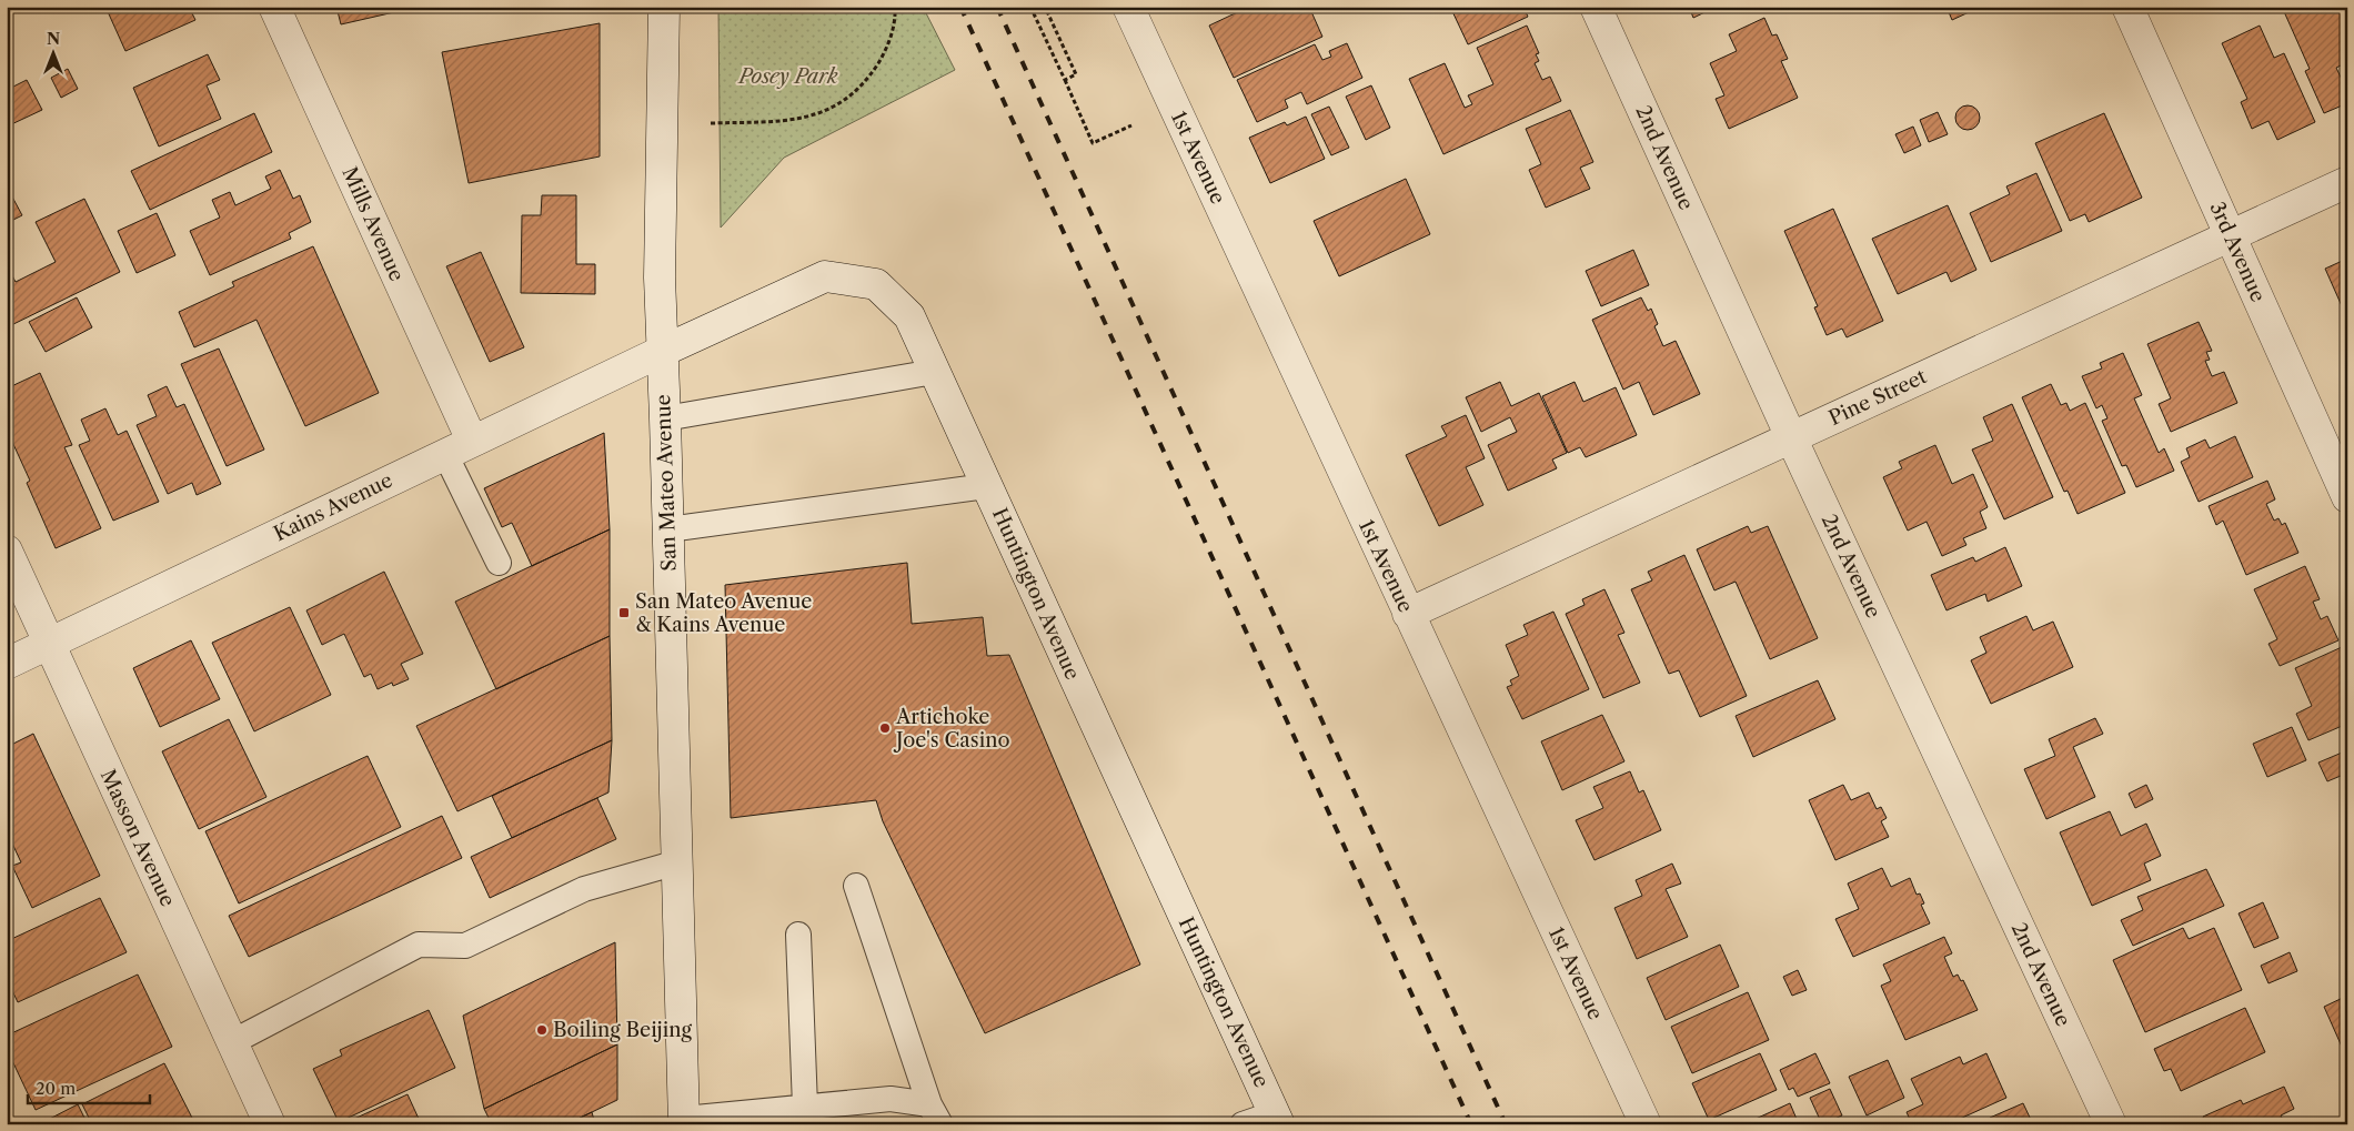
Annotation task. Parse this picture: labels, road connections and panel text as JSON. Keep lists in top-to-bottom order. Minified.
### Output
{"streets":{"street":["1st Avenue","2nd Avenue","Mills Avenue","3rd Avenue","Pine Street","San Mateo Avenue","Kains Avenue","Huntington Avenue","Masson Avenue"]},"crossings":[["1st Avenue","Pine Street"],["2nd Avenue","Pine Street"],["Mills Avenue","Kains Avenue"],["3rd Avenue","Pine Street"],["San Mateo Avenue","Kains Avenue"],["San Mateo Avenue","Huntington Avenue"],["Kains Avenue","Huntington Avenue"],["Kains Avenue","Masson Avenue"]],"parks":["Posey Park"],"places":{"transit":["San Mateo Avenue & Kains Avenue"],"other":["Artichoke Joe's Casino","Boiling Beijing"]},"scale_bar":"20 m","north":"top"}
